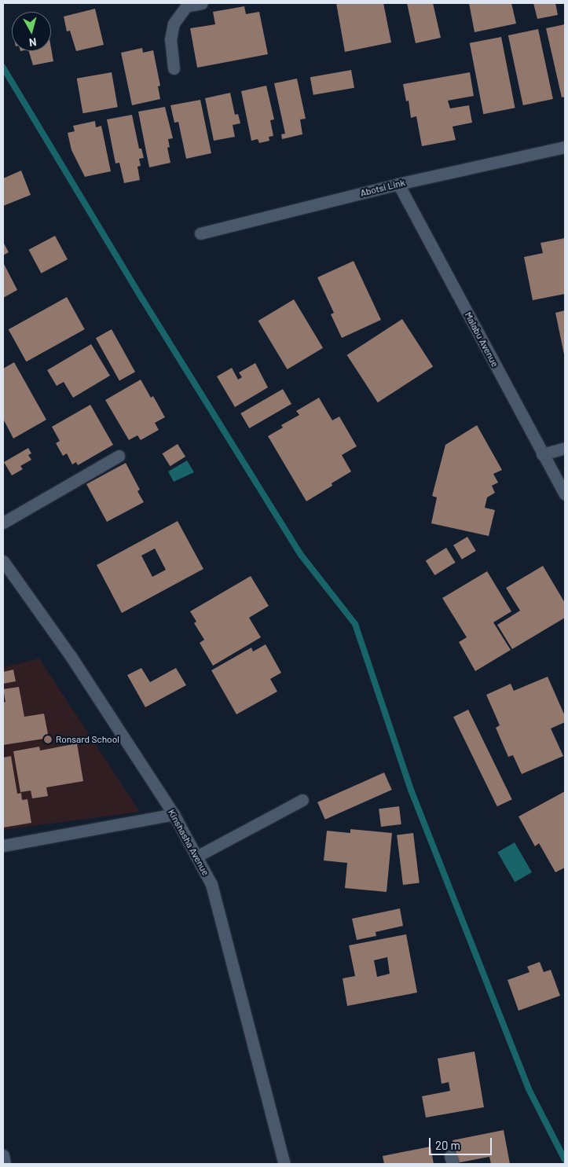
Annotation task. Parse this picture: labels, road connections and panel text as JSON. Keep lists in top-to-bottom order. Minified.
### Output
{"streets":{"street":["Abotsi Link","Malabu Avenue","Kinshasha Avenue"]},"crossings":[["Abotsi Link","Malabu Avenue"]],"places":["Ronsard School"],"scale_bar":"20 m","north":"bottom"}
